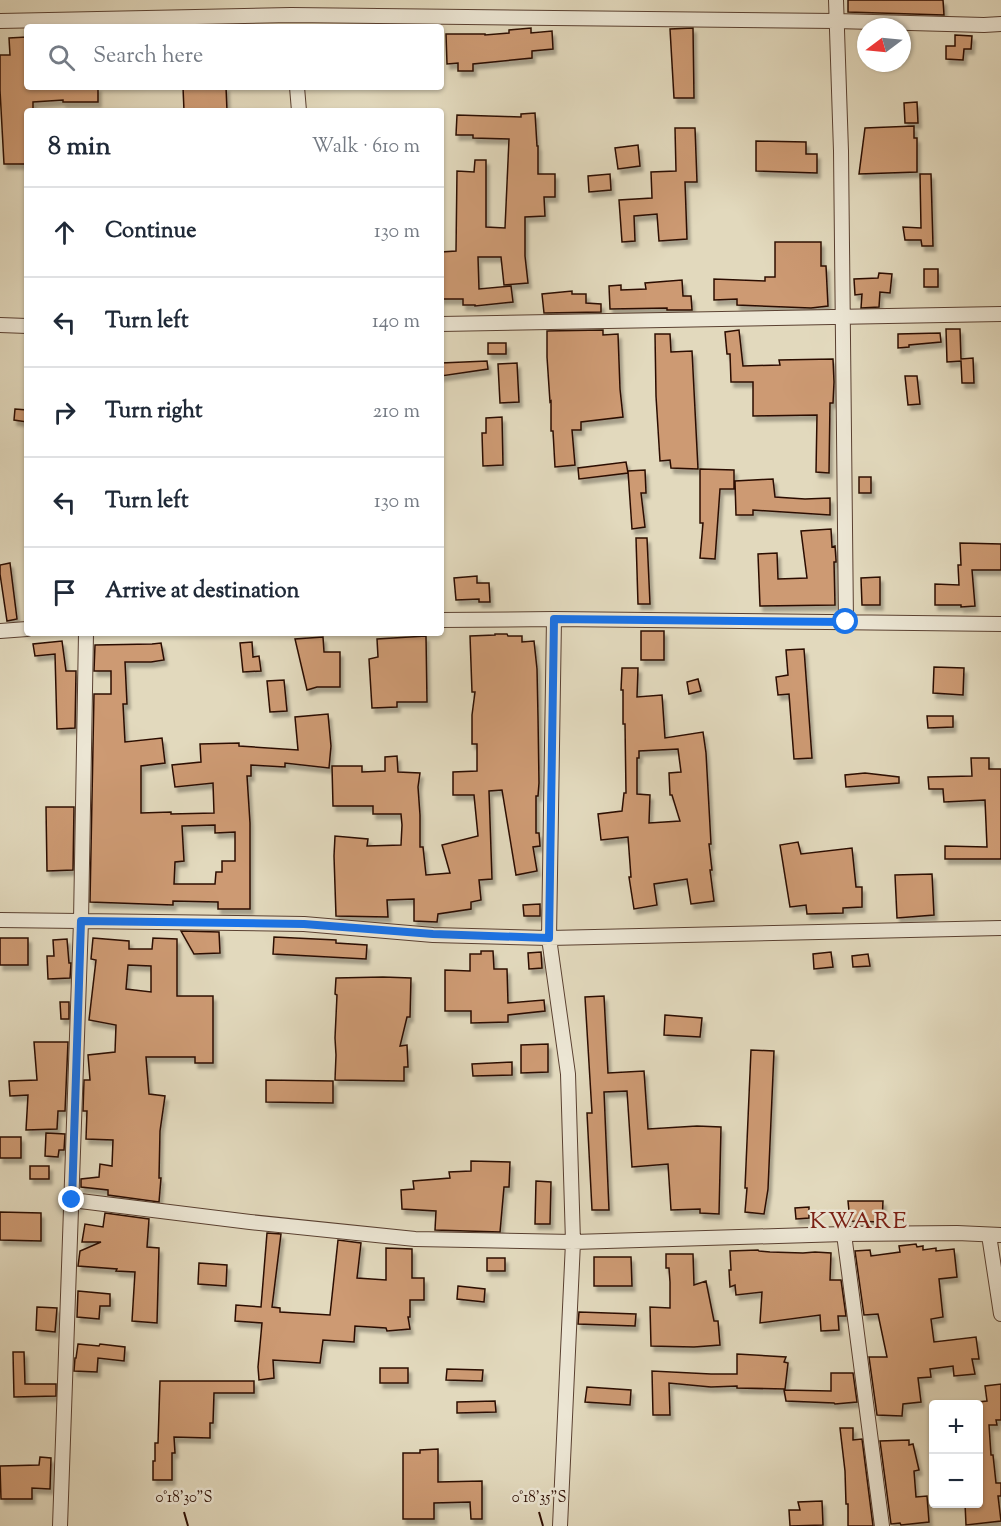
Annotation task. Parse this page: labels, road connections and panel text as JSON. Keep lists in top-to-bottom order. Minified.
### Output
{"districts":["KWARE"],"north":"left","page":{"search":"Search here","heading":["8 min","Walk · 610 m"],"list":[["Continue","130 m"],["Turn left","140 m"],["Turn right","210 m"],["Turn left","130 m"],"Arrive at destination"],"map_buttons":["+","−"]},"coordinates":["0°18'30\"S","0°18'35\"S"]}
